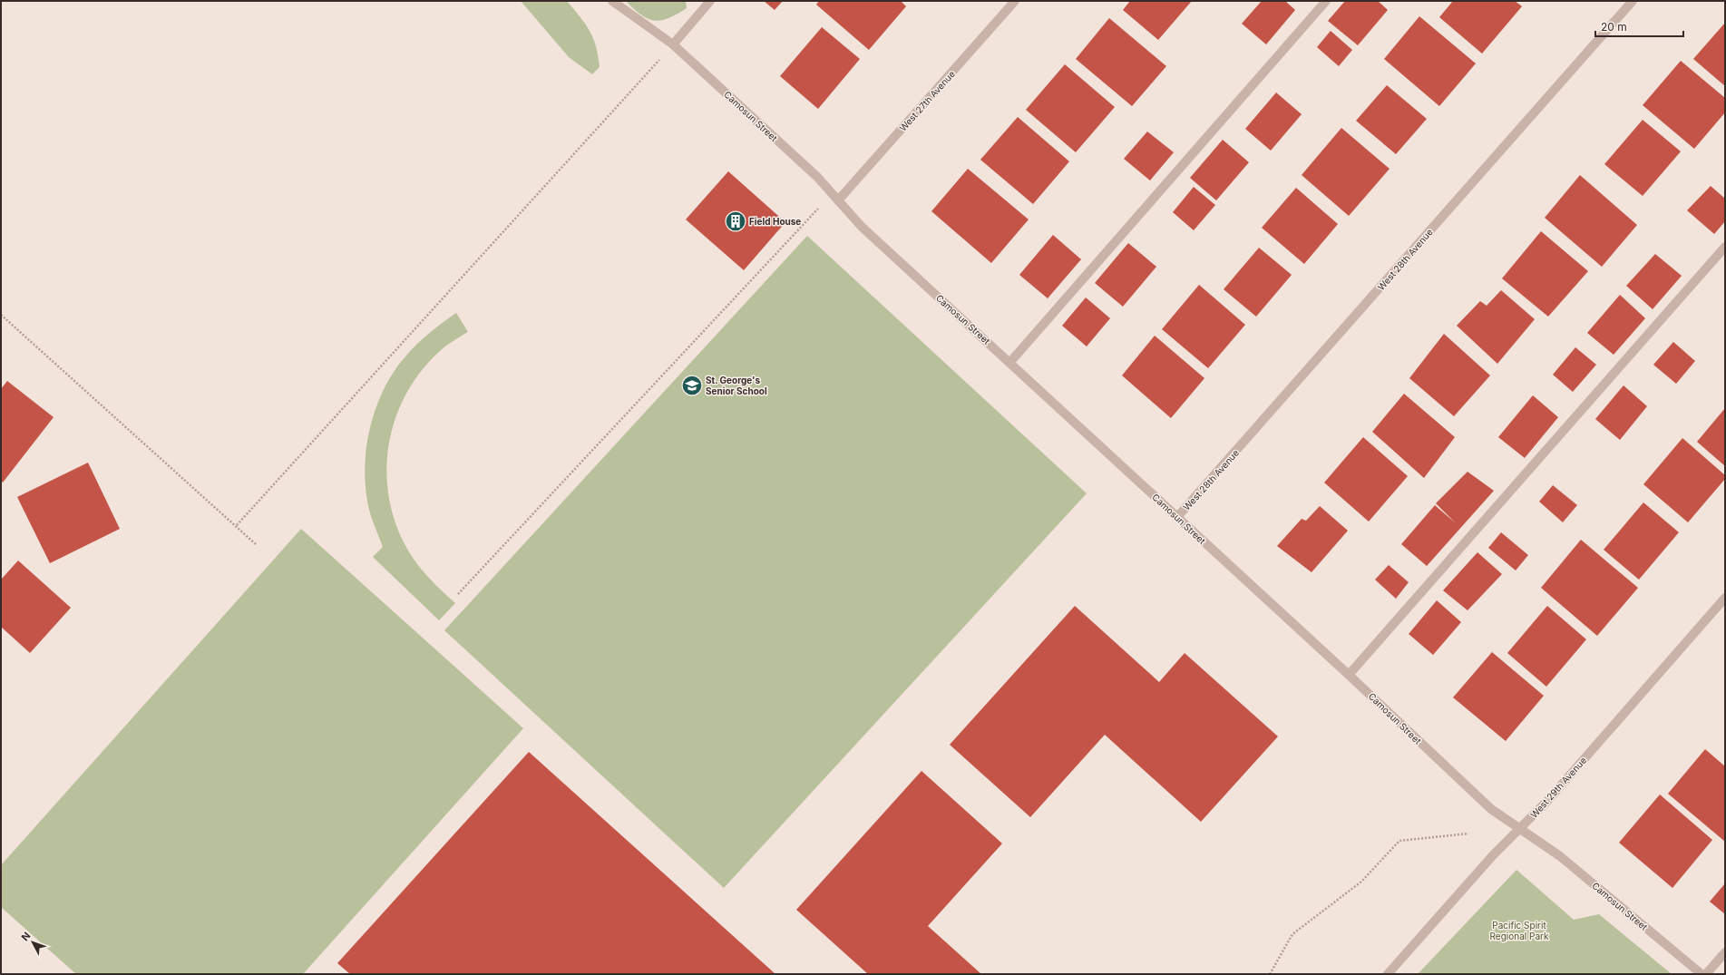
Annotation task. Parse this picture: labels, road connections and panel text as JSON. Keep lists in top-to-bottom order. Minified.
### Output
{"streets":{"street":["West 27th Avenue","Camosun Street","West 28th Avenue","West 29th Avenue"]},"crossings":[["West 27th Avenue","Camosun Street"],["Camosun Street","West 28th Avenue"],["Camosun Street","West 29th Avenue"]],"parks":["Pacific Spirit Regional Park"],"places":{"building":["Field House"],"school or university":["St. George's Senior School"]},"scale_bar":"20 m","north":"top left"}
